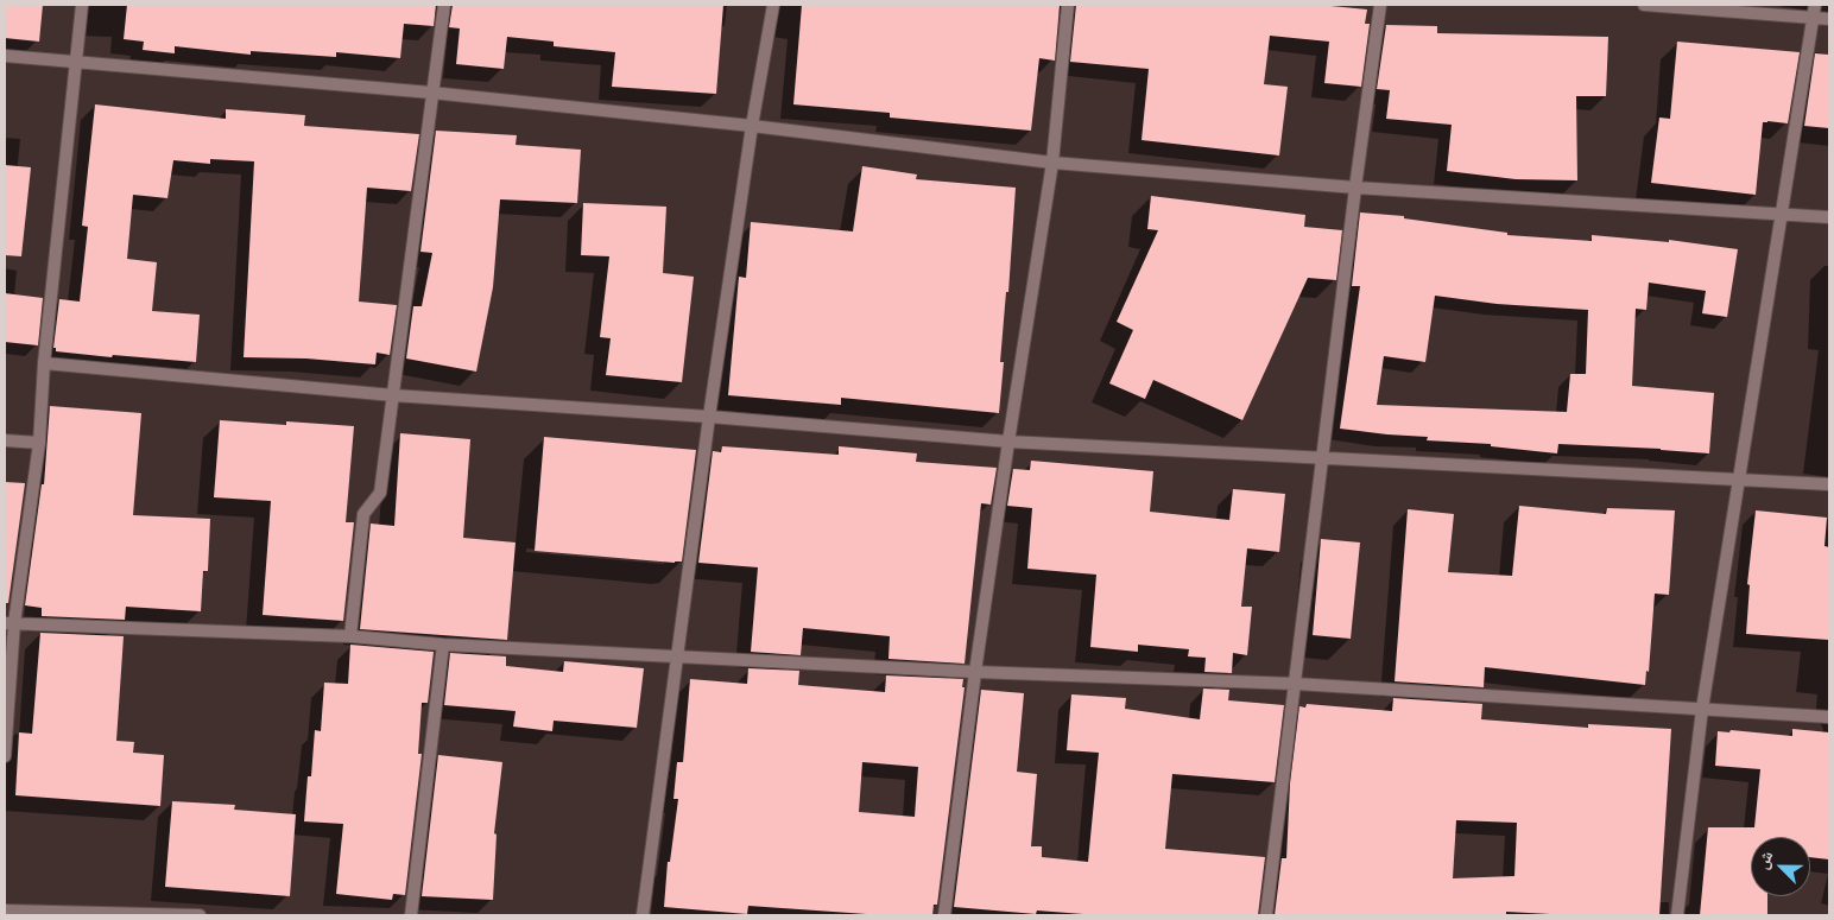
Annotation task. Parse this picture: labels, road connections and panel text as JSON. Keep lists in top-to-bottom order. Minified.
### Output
{"north":"top left"}
